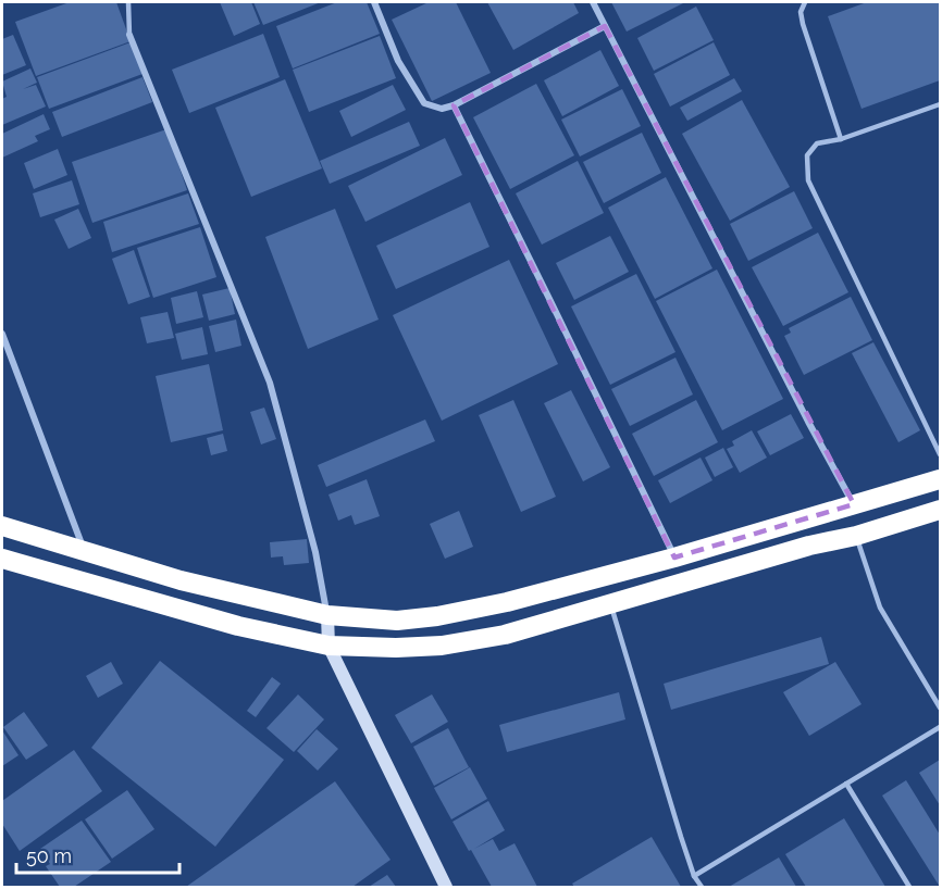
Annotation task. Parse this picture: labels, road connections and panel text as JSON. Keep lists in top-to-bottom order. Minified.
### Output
{"scale_bar":"50 m"}
